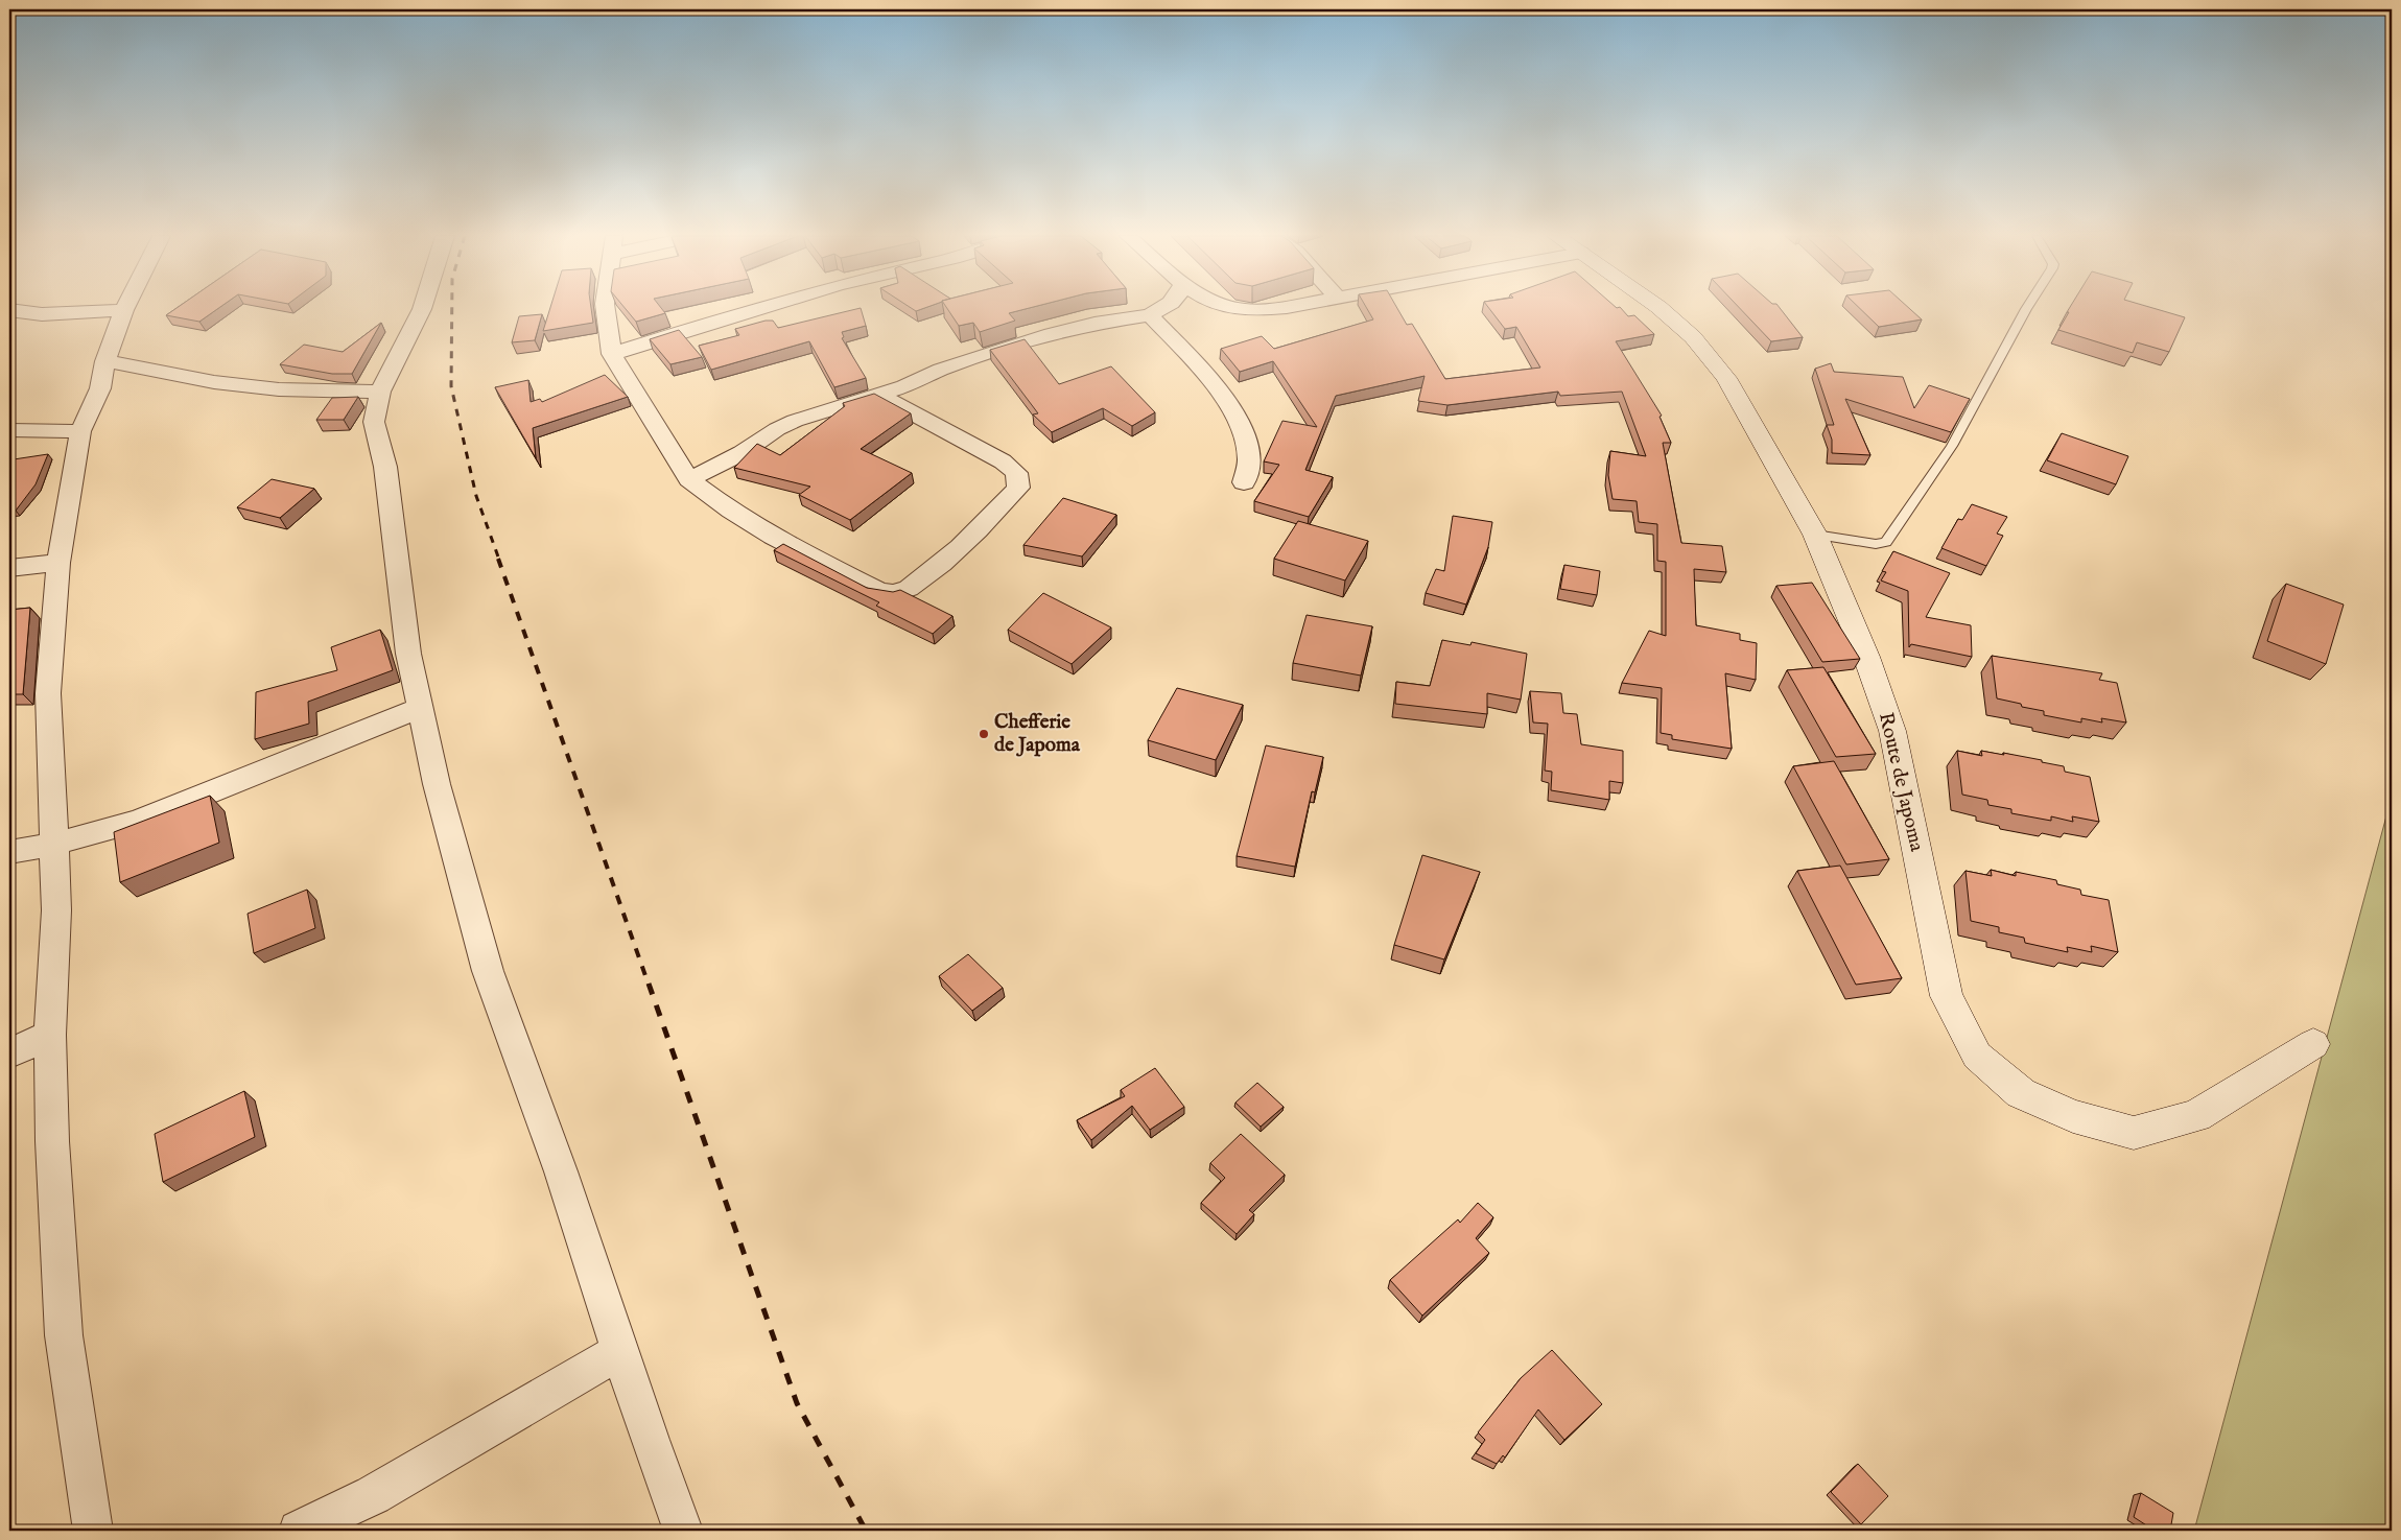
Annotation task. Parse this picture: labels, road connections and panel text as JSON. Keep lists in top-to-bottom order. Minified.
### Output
{"streets":{"street":["Route de Japoma"]},"places":["Chefferie de Japoma"]}
